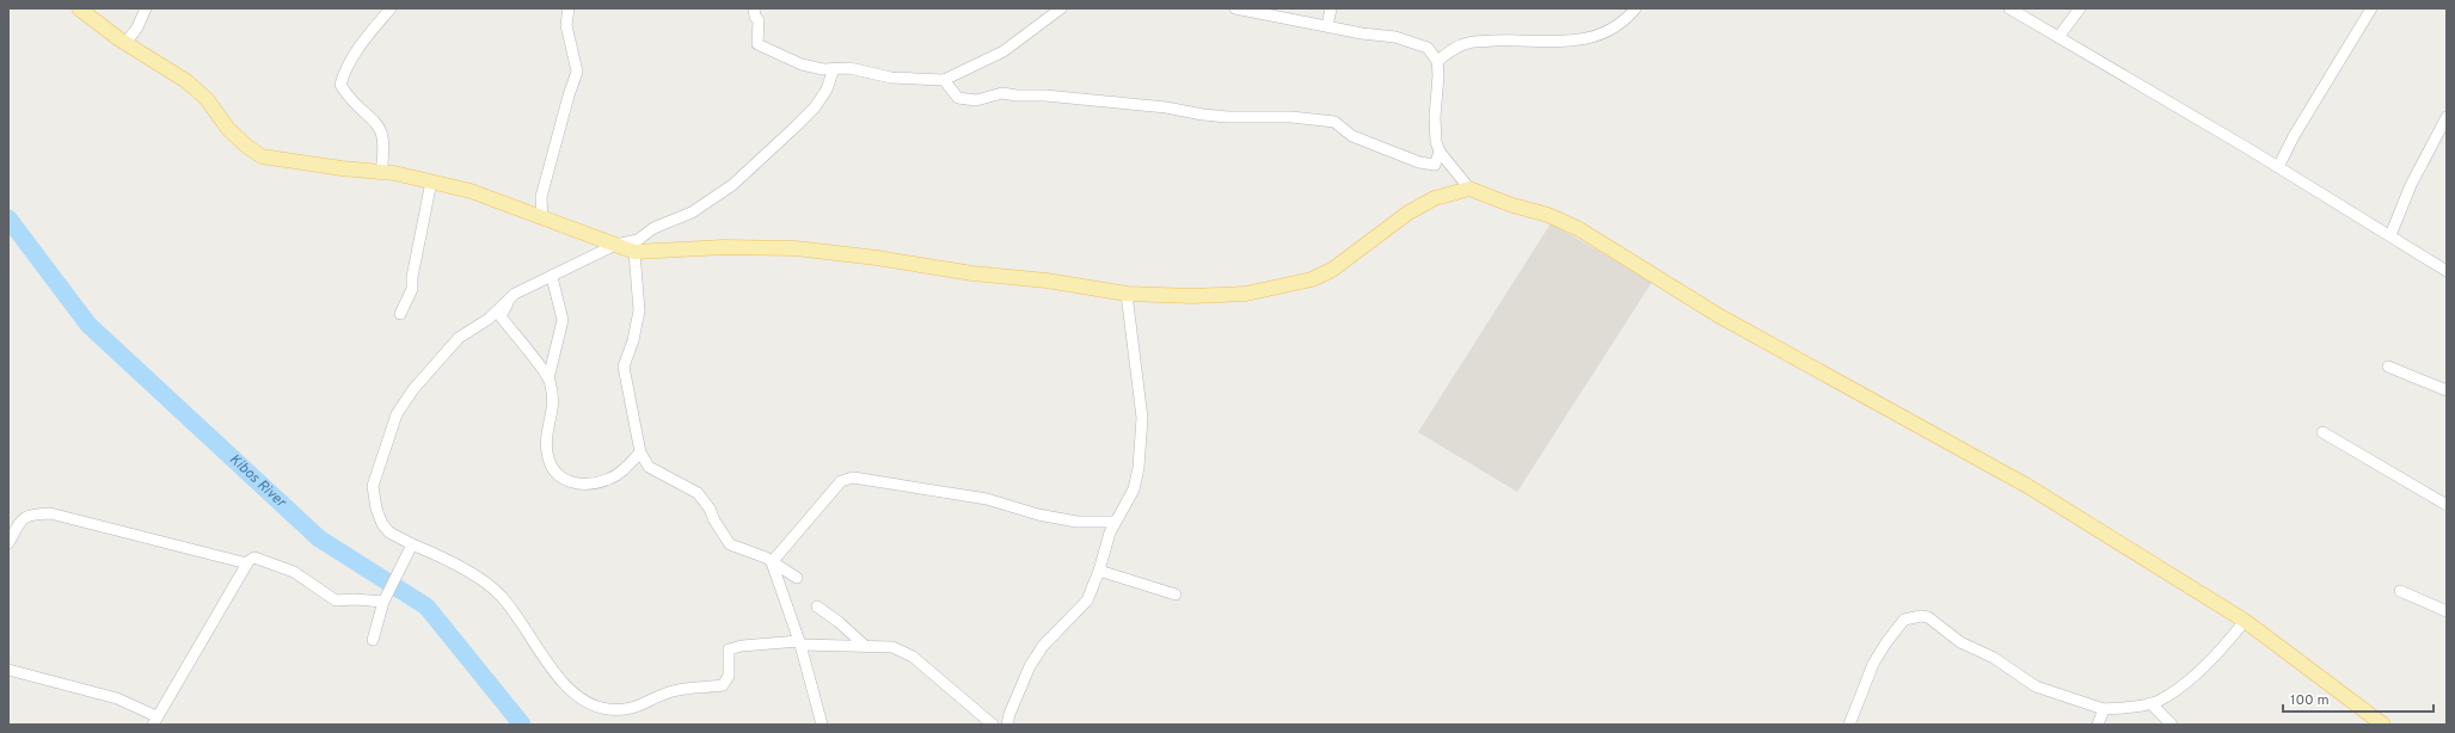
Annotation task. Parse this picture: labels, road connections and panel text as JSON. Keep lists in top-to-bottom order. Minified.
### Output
{"water":["Kibos River"],"scale_bar":"100 m"}
